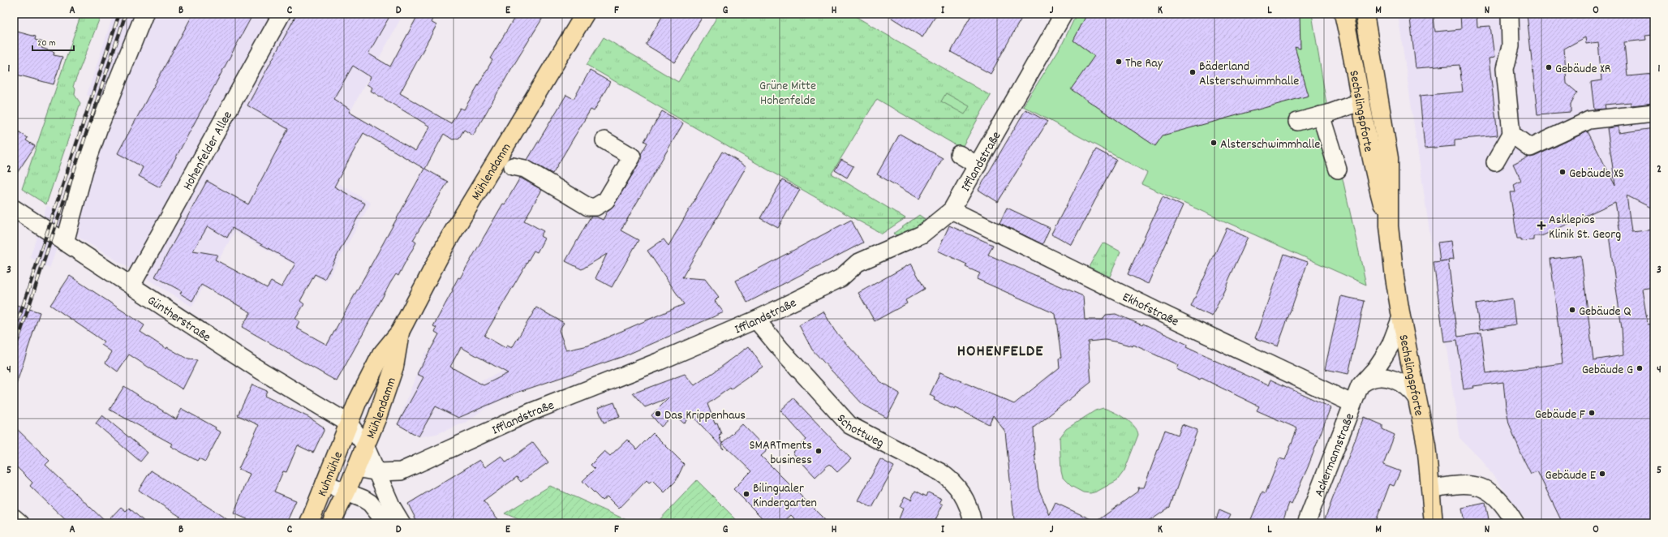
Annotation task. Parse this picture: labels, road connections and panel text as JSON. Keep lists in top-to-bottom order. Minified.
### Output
{"streets":{"main road":["Sechslingspforte","Mühlendamm","Kuhmühle"],"street":["Hohenfelder Allee","Ifflandstraße","Ekhofstraße","Güntherstraße","Schottweg","Ackermannstraße"]},"crossings":[["Sechslingspforte","Ackermannstraße"],["Hohenfelder Allee","Güntherstraße"],["Ifflandstraße","Ekhofstraße"],["Ifflandstraße","Schottweg"],["Ifflandstraße","Kuhmühle"],["Mühlendamm","Güntherstraße"],["Mühlendamm","Kuhmühle"],["Ekhofstraße","Ackermannstraße"],["Güntherstraße","Kuhmühle"]],"districts":["HOHENFELDE"],"parks":["Grüne Mitte Hohenfelde"],"places":{"other":["The Ray","Gebäude XR","Bäderland Alsterschwimmhalle","Alsterschwimmhalle","Gebäude XS","Gebäude Q","Gebäude G","Gebäude F","Das Krippenhaus","SMARTments business","Gebäude E","Bilingualer Kindergarten"],"health":["Asklepios Klinik St. Georg"]},"scale_bar":"20 m","grid":{"columns":["A","B","C","D","E","F","G","H","I","J","K","L","M","N","O"],"rows":["1","2","3","4","5"]}}
